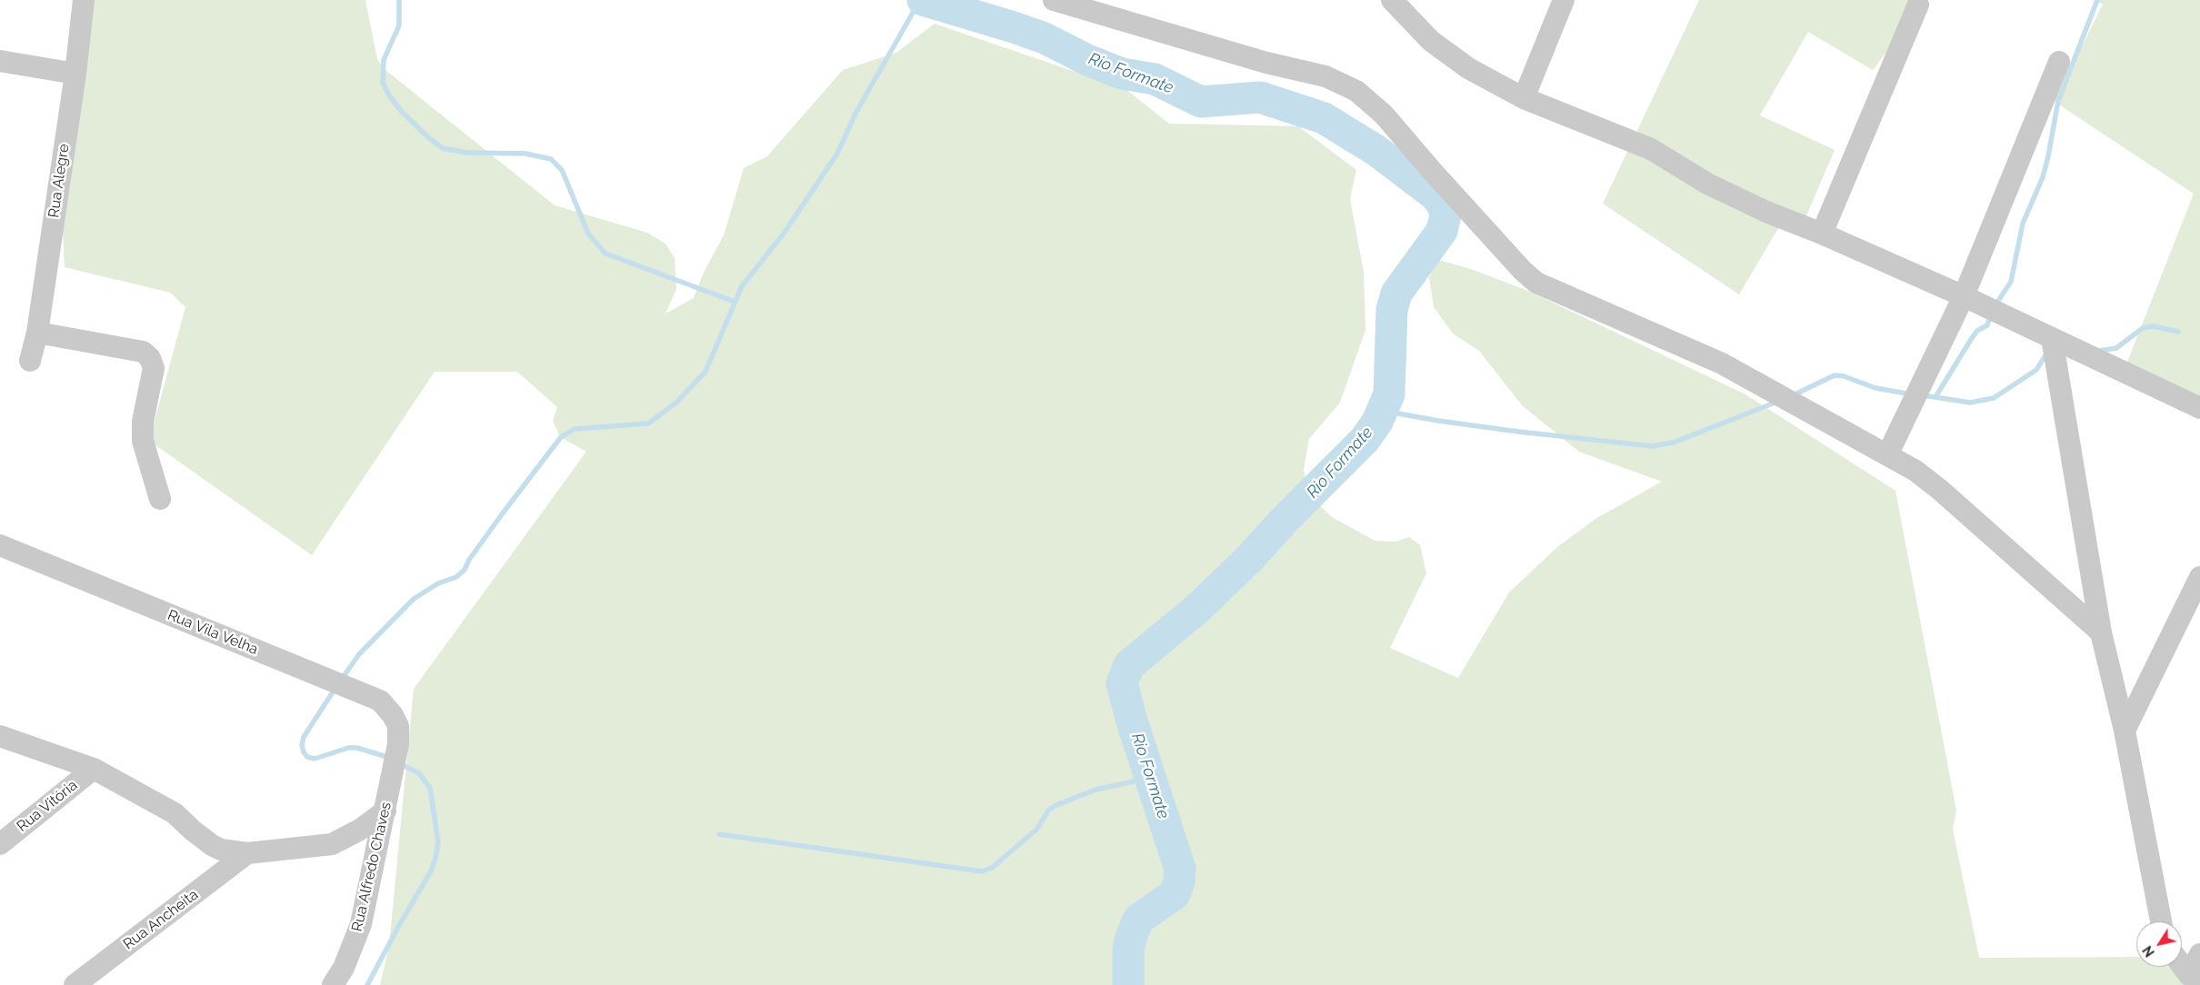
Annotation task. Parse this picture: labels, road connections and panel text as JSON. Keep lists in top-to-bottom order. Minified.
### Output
{"streets":{"street":["Rua Alegre","Rua Vila Velha","Rua Vitória","Rua Alfredo Chaves","Rua Ancheita"]},"crossings":[["Rua Vila Velha","Rua Alfredo Chaves"]],"water":["Rio Formate"],"north":"bottom left"}
